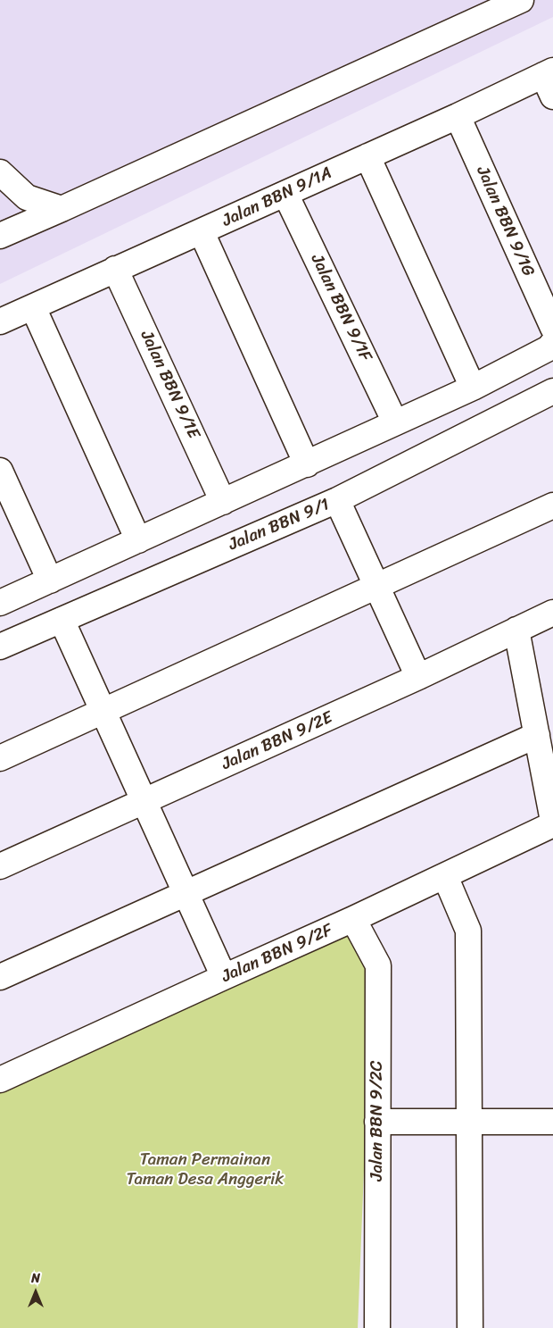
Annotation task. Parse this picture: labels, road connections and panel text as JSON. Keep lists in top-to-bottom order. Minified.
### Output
{"streets":{"street":["Jalan BBN 9/1A","Jalan BBN 9/1G","Jalan BBN 9/1F","Jalan BBN 9/1E","Jalan BBN 9/1","Jalan BBN 9/2E","Jalan BBN 9/2F","Jalan BBN 9/2C"]},"crossings":[["Jalan BBN 9/1A","Jalan BBN 9/1G"],["Jalan BBN 9/1A","Jalan BBN 9/1F"],["Jalan BBN 9/1A","Jalan BBN 9/1E"],["Jalan BBN 9/2F","Jalan BBN 9/2C"]],"parks":["Taman Permainan Taman Desa Anggerik"],"north":"top"}
